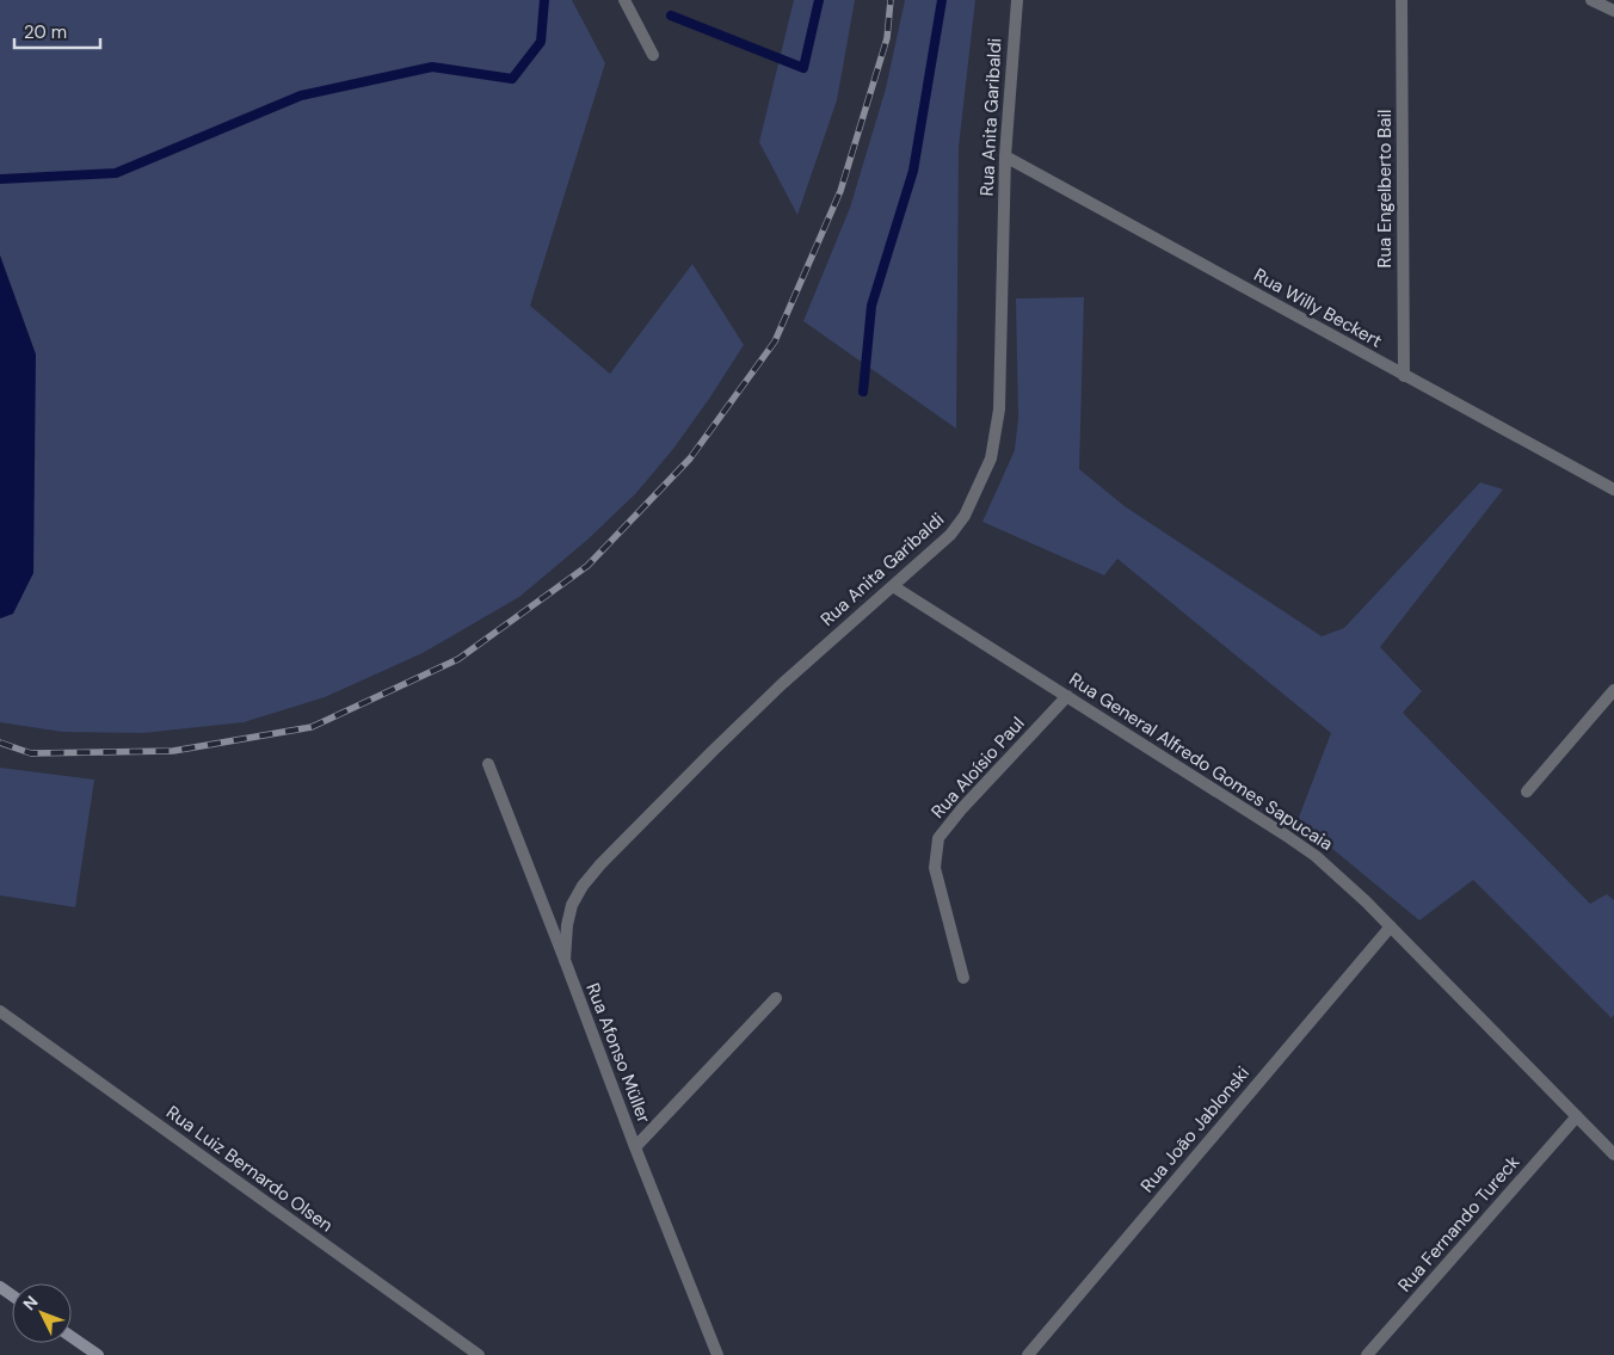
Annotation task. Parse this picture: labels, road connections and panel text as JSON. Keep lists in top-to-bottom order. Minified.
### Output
{"streets":{"street":["Rua Anita Garibaldi","Rua Engelberto Bail","Rua Willy Beckert","Rua General Alfredo Gomes Sapucaia","Rua Aloísio Paul","Rua Afonso Müller","Rua João Jablonski","Rua Luiz Bernardo Olsen","Rua Fernando Tureck"]},"crossings":[["Rua Anita Garibaldi","Rua Willy Beckert"],["Rua Anita Garibaldi","Rua General Alfredo Gomes Sapucaia"],["Rua Anita Garibaldi","Rua Afonso Müller"],["Rua Engelberto Bail","Rua Willy Beckert"],["Rua General Alfredo Gomes Sapucaia","Rua Aloísio Paul"],["Rua General Alfredo Gomes Sapucaia","Rua João Jablonski"],["Rua General Alfredo Gomes Sapucaia","Rua Fernando Tureck"]],"scale_bar":"20 m","north":"top left"}
